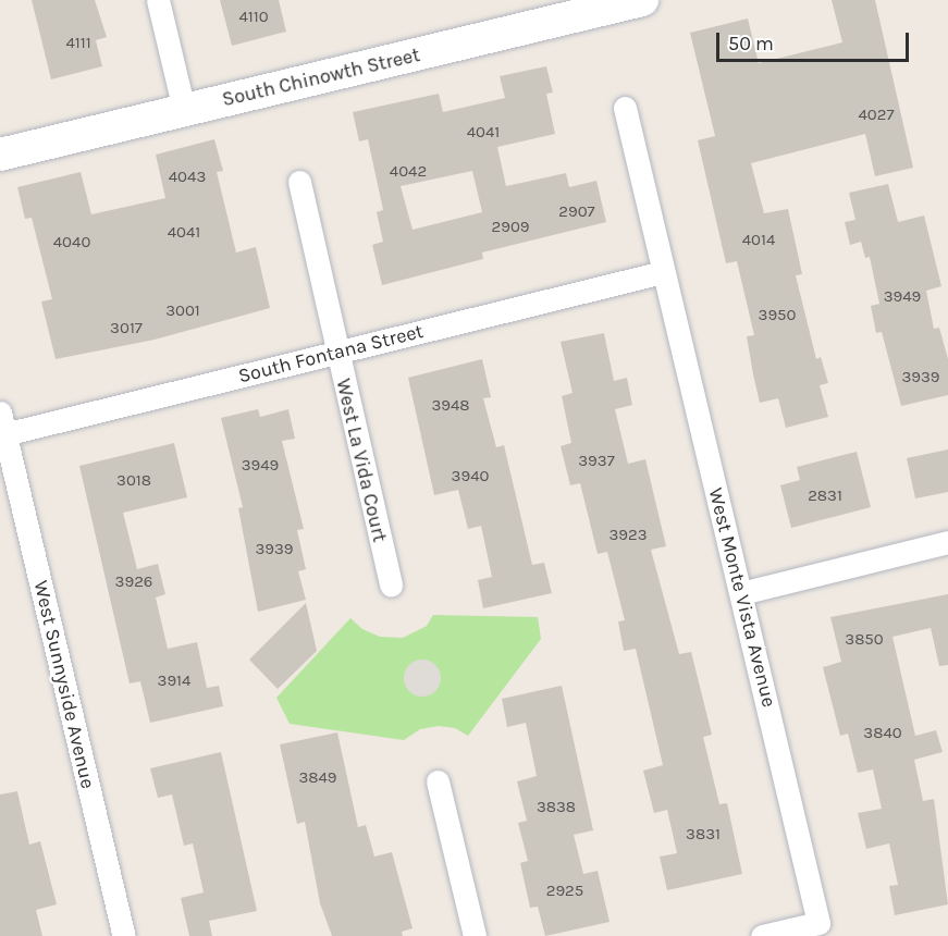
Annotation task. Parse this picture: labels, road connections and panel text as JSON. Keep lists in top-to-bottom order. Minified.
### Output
{"streets":{"street":["South Chinowth Street","South Fontana Street","West La Vida Court","West Monte Vista Avenue","West Sunnyside Avenue"]},"crossings":[["South Fontana Street","West La Vida Court"],["South Fontana Street","West Monte Vista Avenue"],["South Fontana Street","West Sunnyside Avenue"]],"house_numbers":["4110","4111","4027","4041","4042","4043","2907","2909","4041","4014","4040","3949","3001","3950","3017","3939","3948","3937","3949","3940","3018","2831","3923","3939","3926","3850","3914","3840","3849","3838","3831","2925"],"scale_bar":"50 m"}
